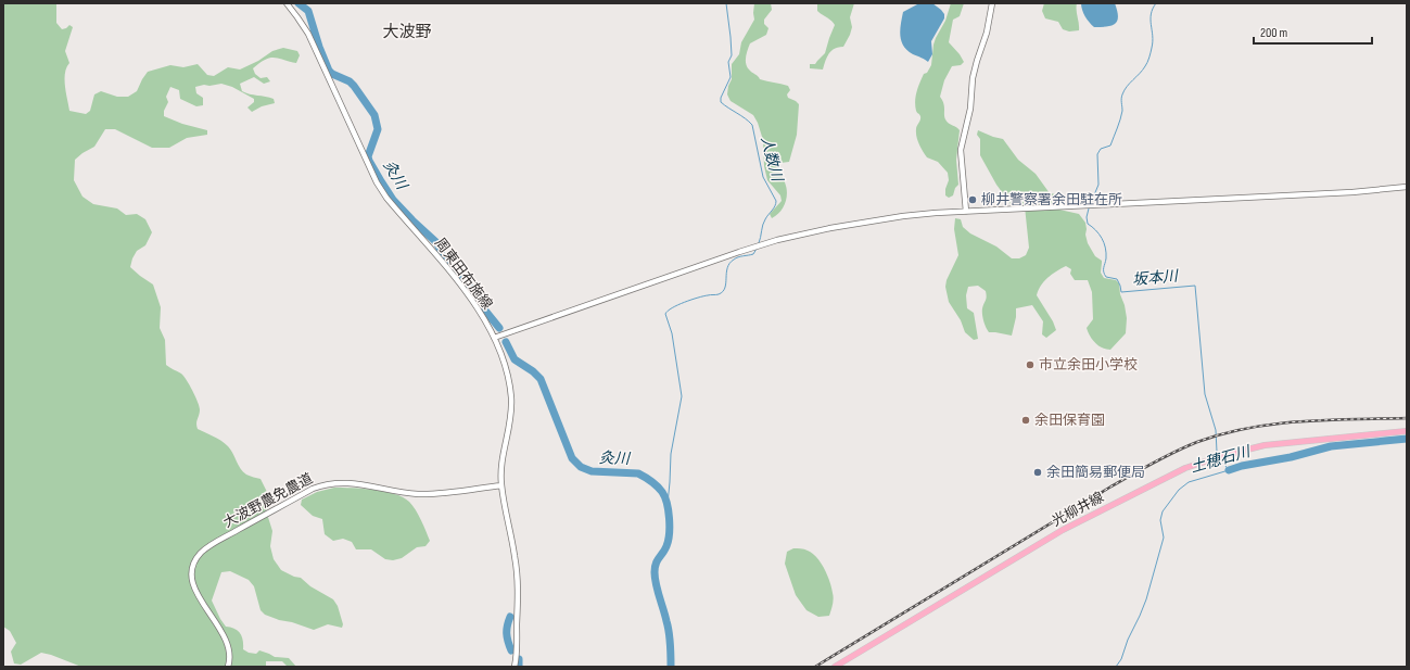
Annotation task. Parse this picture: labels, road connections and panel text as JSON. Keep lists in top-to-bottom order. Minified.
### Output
{"streets":{"main road":["光柳井線"],"street":["周東田布施線","大波野農免農道"]},"crossings":[["周東田布施線","大波野農免農道"]],"districts":["大波野"],"water":["人数川","灸川","坂本川","土穂石川"],"places":["柳井警察署余田駐在所","市立余田小学校","余田保育園","余田簡易郵便局"],"scale_bar":"200 m"}
